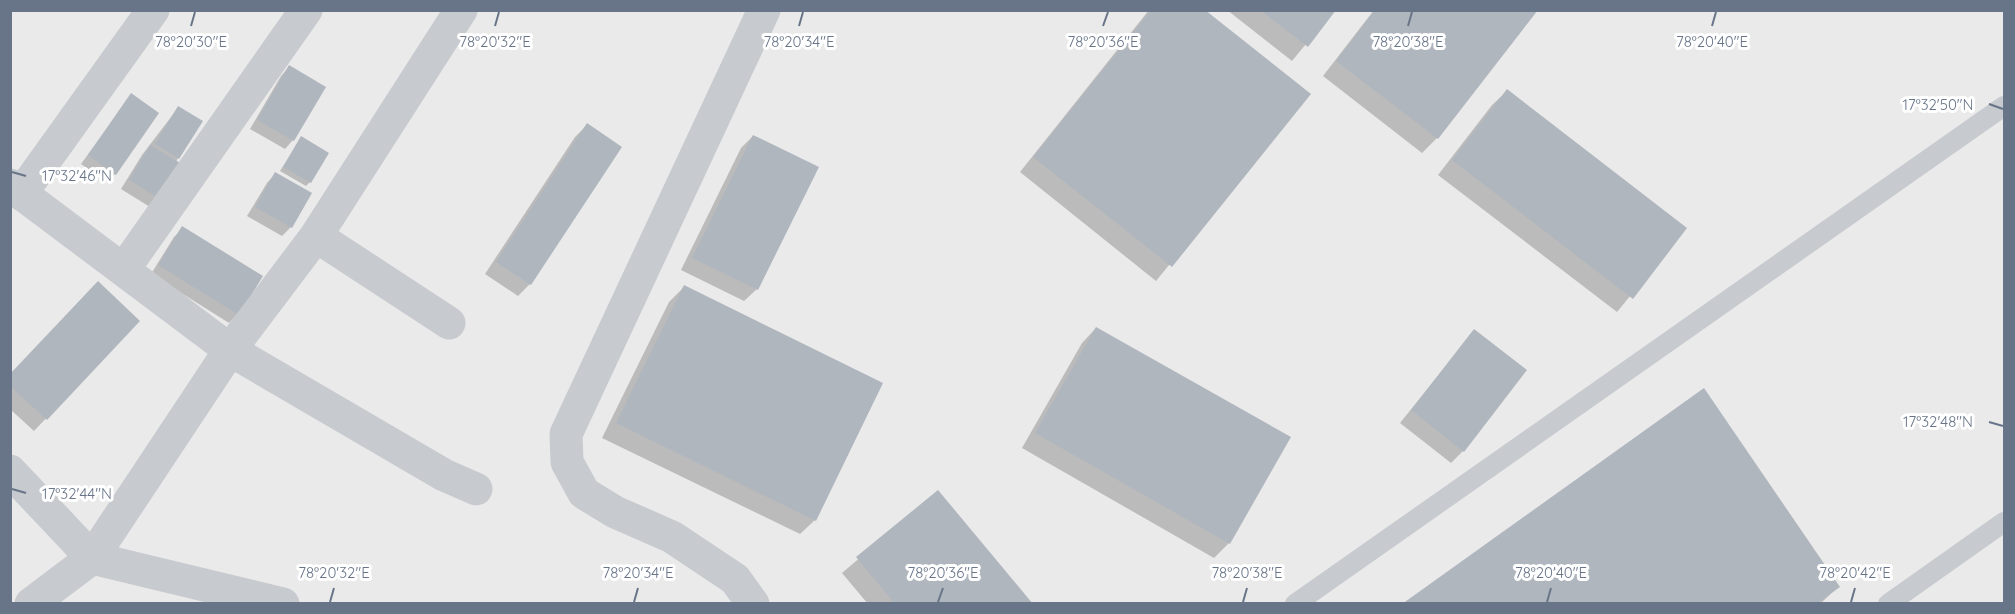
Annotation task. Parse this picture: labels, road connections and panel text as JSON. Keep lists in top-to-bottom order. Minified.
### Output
{"coordinates":["78°20'30\"E","78°20'32\"E","78°20'34\"E","78°20'36\"E","78°20'38\"E","78°20'40\"E","17°32'50\"N","17°32'46\"N","17°32'48\"N","17°32'44\"N","78°20'42\"E"]}
